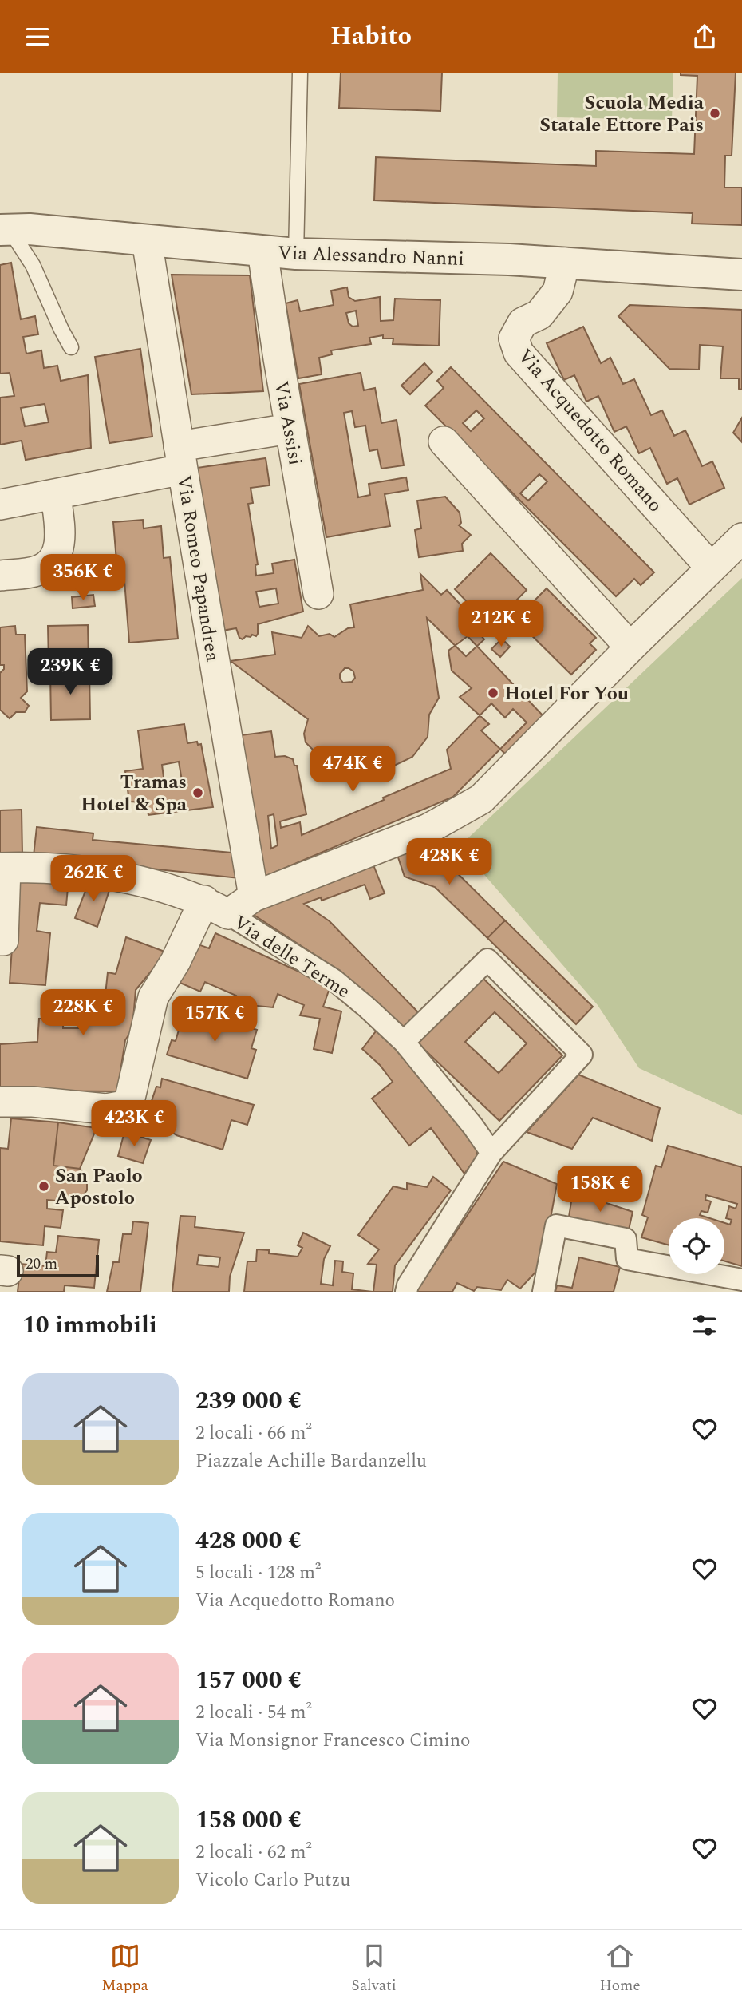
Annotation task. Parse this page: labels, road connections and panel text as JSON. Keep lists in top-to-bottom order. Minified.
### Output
{"streets":{"street":["Via Alessandro Nanni","Via Assisi","Via Acquedotto Romano","Via Romeo Papandrea","Via delle Terme"]},"crossings":[["Via Alessandro Nanni","Via Assisi"],["Via Alessandro Nanni","Via Acquedotto Romano"],["Via Alessandro Nanni","Via Romeo Papandrea"]],"places":["Scuola Media Statale Ettore Pais","Hotel For You","Tramas Hotel & Spa","San Paolo Apostolo"],"scale_bar":"20 m","page":{"header":"Habito","price":["356K €","212K €","239K €","474K €","428K €","262K €","228K €","157K €","423K €","158K €"],"scale":"20 m","heading":"10 immobili","list":[{"name":"239 000 €","note":"2 locali · 66 m² · Piazzale Achille Bardanzellu"},{"name":"428 000 €","note":"5 locali · 128 m² · Via Acquedotto Romano"},{"name":"157 000 €","note":"2 locali · 54 m² · Via Monsignor Francesco Cimino"},{"name":"158 000 €","note":"2 locali · 62 m² · Vicolo Carlo Putzu"}],"tabs":["Mappa","Salvati","Home"]}}
